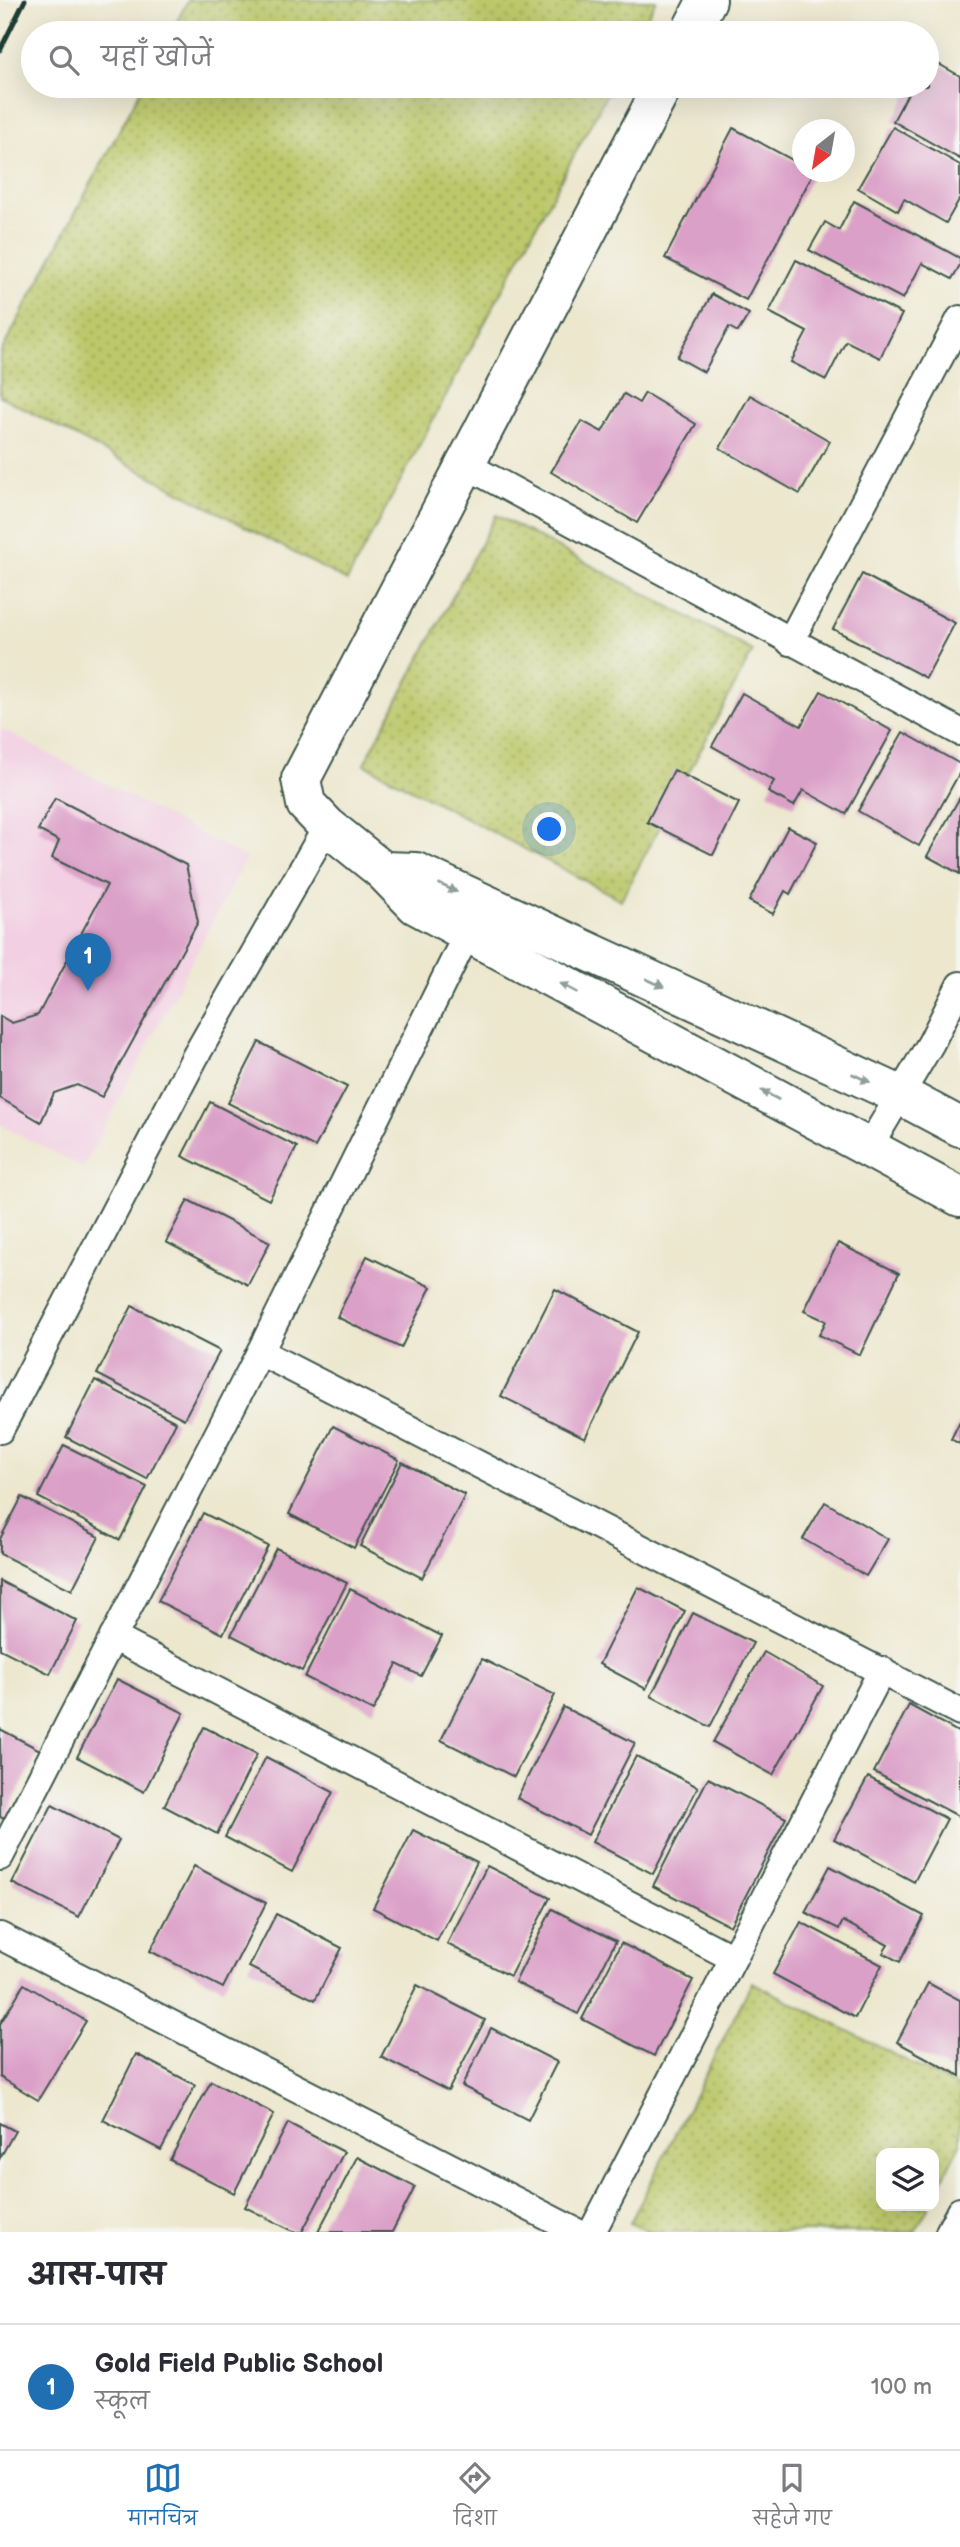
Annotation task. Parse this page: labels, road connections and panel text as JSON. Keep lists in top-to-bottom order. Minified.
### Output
{"north":"bottom left","page":{"search":"यहाँ खोजें","pins":"1","heading":"आस-पास","list":[{"mark":"1","name":"Gold Field Public School","note":"स्कूल","value":"100 m"}],"nav":["मानचित्र","दिशा","सहेजे गए"]}}
